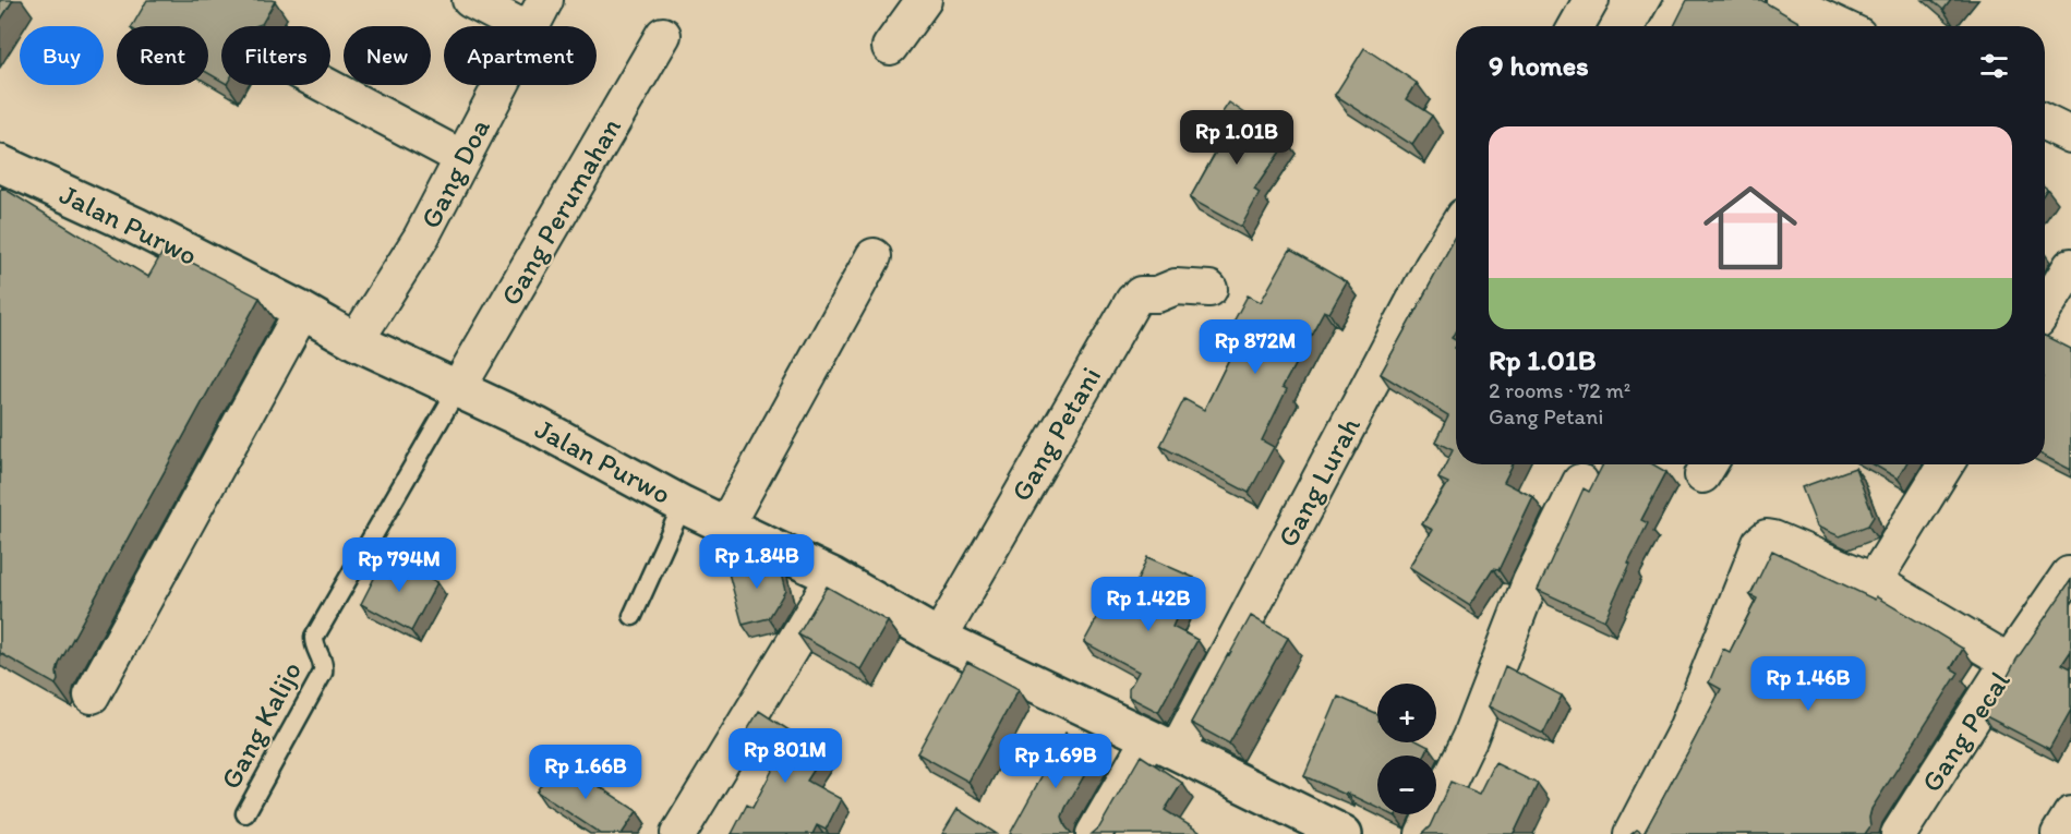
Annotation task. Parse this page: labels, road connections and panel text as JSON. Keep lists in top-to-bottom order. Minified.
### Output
{"streets":{"street":["Gang Doa","Gang Perumahan","Jalan Purwo","Gang Petani","Gang Lurah","Gang Pecal"],"lane":["Gang Kalijo"]},"crossings":[["Gang Doa","Jalan Purwo"],["Gang Perumahan","Jalan Purwo"],["Gang Perumahan","Gang Kalijo"],["Jalan Purwo","Gang Petani"],["Jalan Purwo","Gang Lurah"],["Jalan Purwo","Gang Kalijo"]],"page":{"chip":["Buy","Rent","Filters","New","Apartment"],"heading":"9 homes","list":[{"name":"Rp 1.01B","note":"2 rooms · 72 m² · Gang Petani"}],"price":["Rp 1.01B","Rp 872M","Rp 1.84B","Rp 794M","Rp 1.42B","Rp 1.46B","Rp 801M","Rp 1.69B","Rp 1.66B"],"map_buttons":["+","−"]}}
